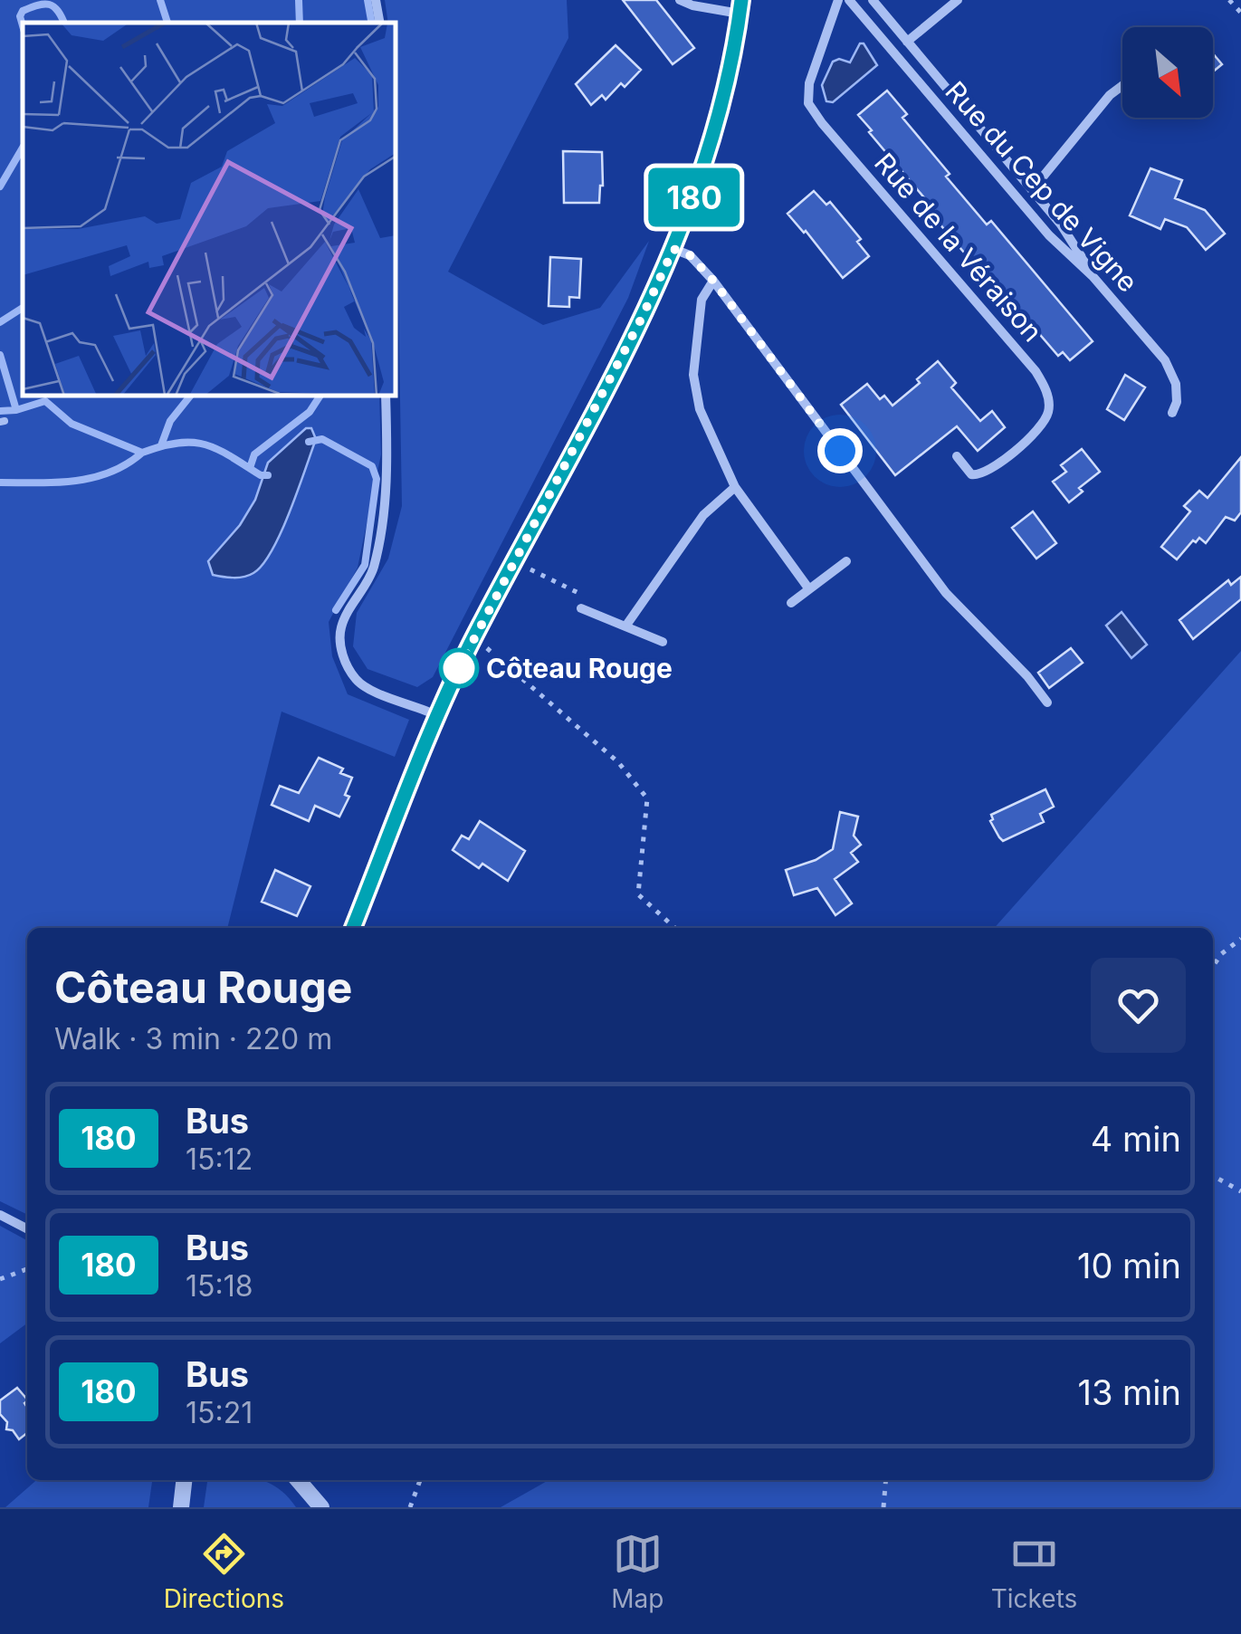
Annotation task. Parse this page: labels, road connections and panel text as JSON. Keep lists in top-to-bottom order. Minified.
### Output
{"streets":{"street":["Rue du Cep de Vigne","Rue de la Véraison"]},"places":["Côteau Rouge"],"lines":["bus line 180"],"north":"bottom right","page":{"on_map":"180","heading":["Côteau Rouge","Walk · 3 min · 220 m"],"list":[{"mark":"180","name":"Bus","note":"15:12","value":"4 min"},{"mark":"180","name":"Bus","note":"15:18","value":"10 min"},{"mark":"180","name":"Bus","note":"15:21","value":"13 min"}],"tabs":["Directions","Map","Tickets"]}}
